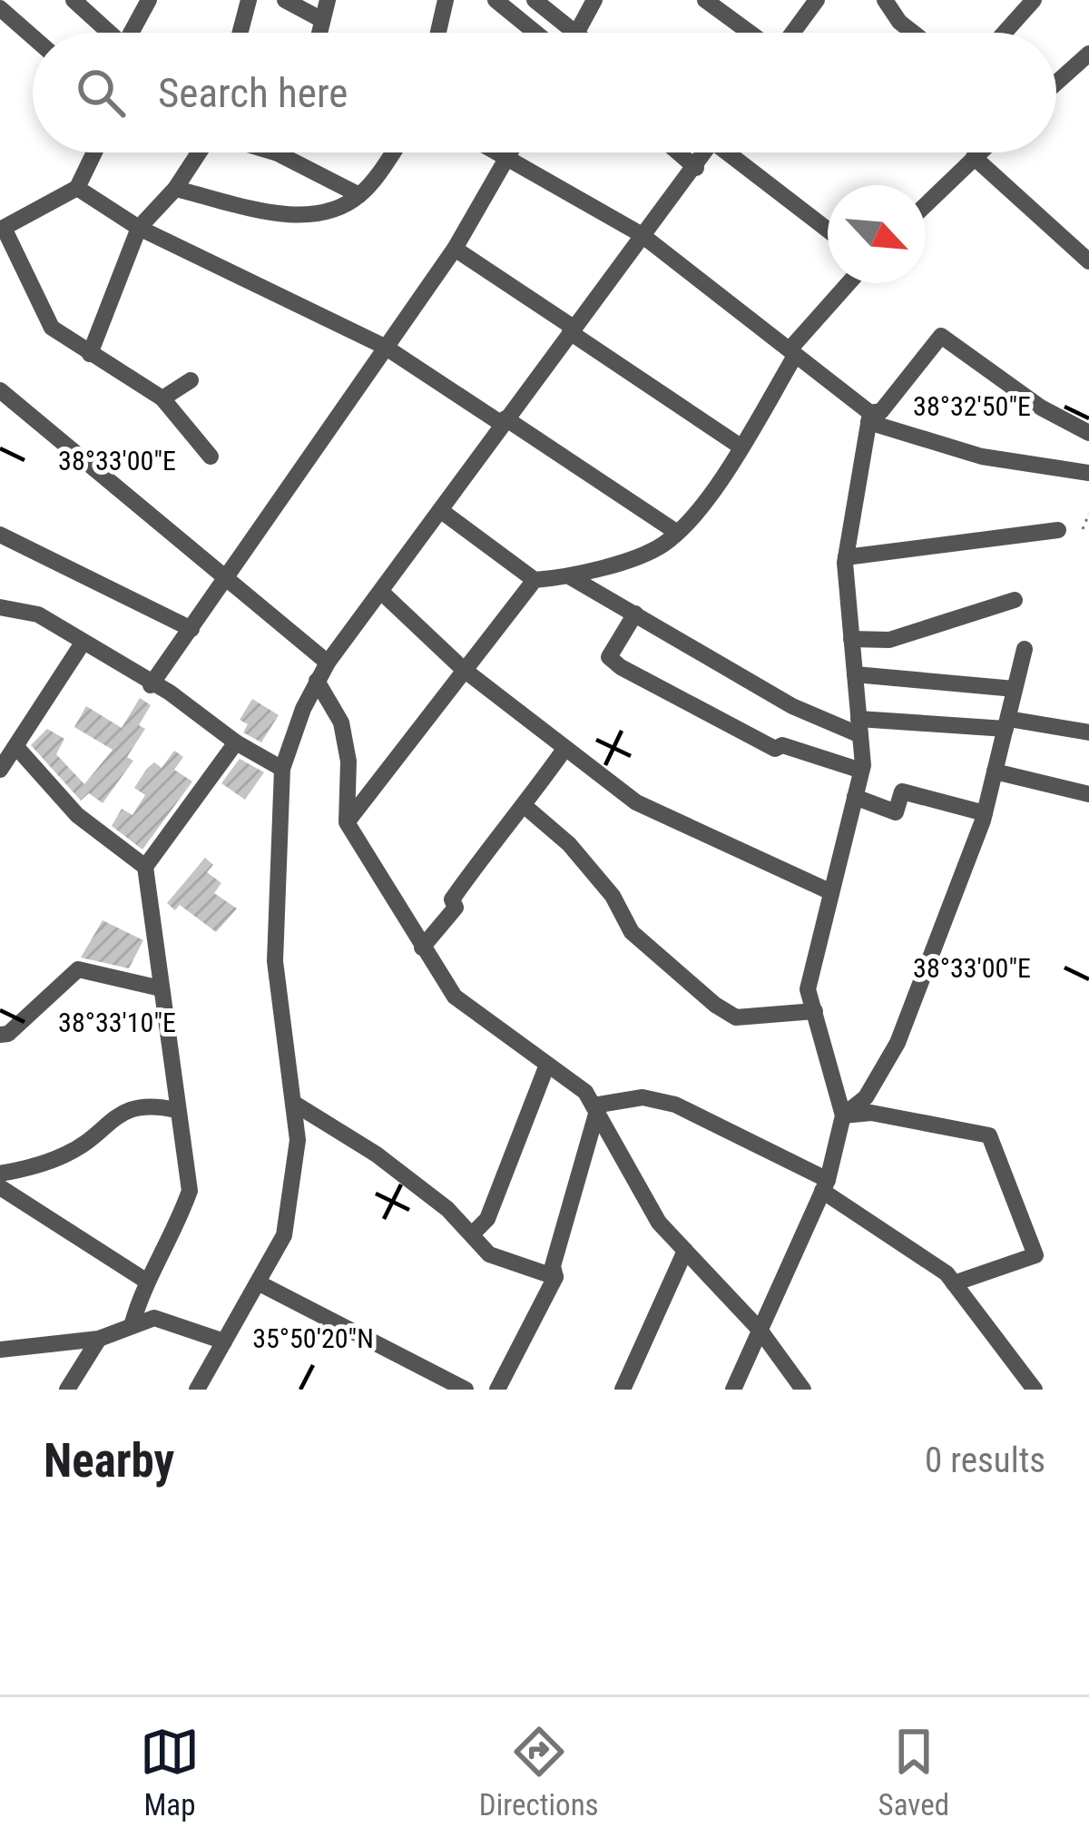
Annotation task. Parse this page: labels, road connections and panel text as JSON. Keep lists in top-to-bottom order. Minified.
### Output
{"north":"bottom right","page":{"search":"Search here","heading":["Nearby","0 results"],"nav":["Map","Directions","Saved"]},"coordinates":["38°32'50\"E","38°33'00\"E","38°33'10\"E","35°50'20\"N"]}
